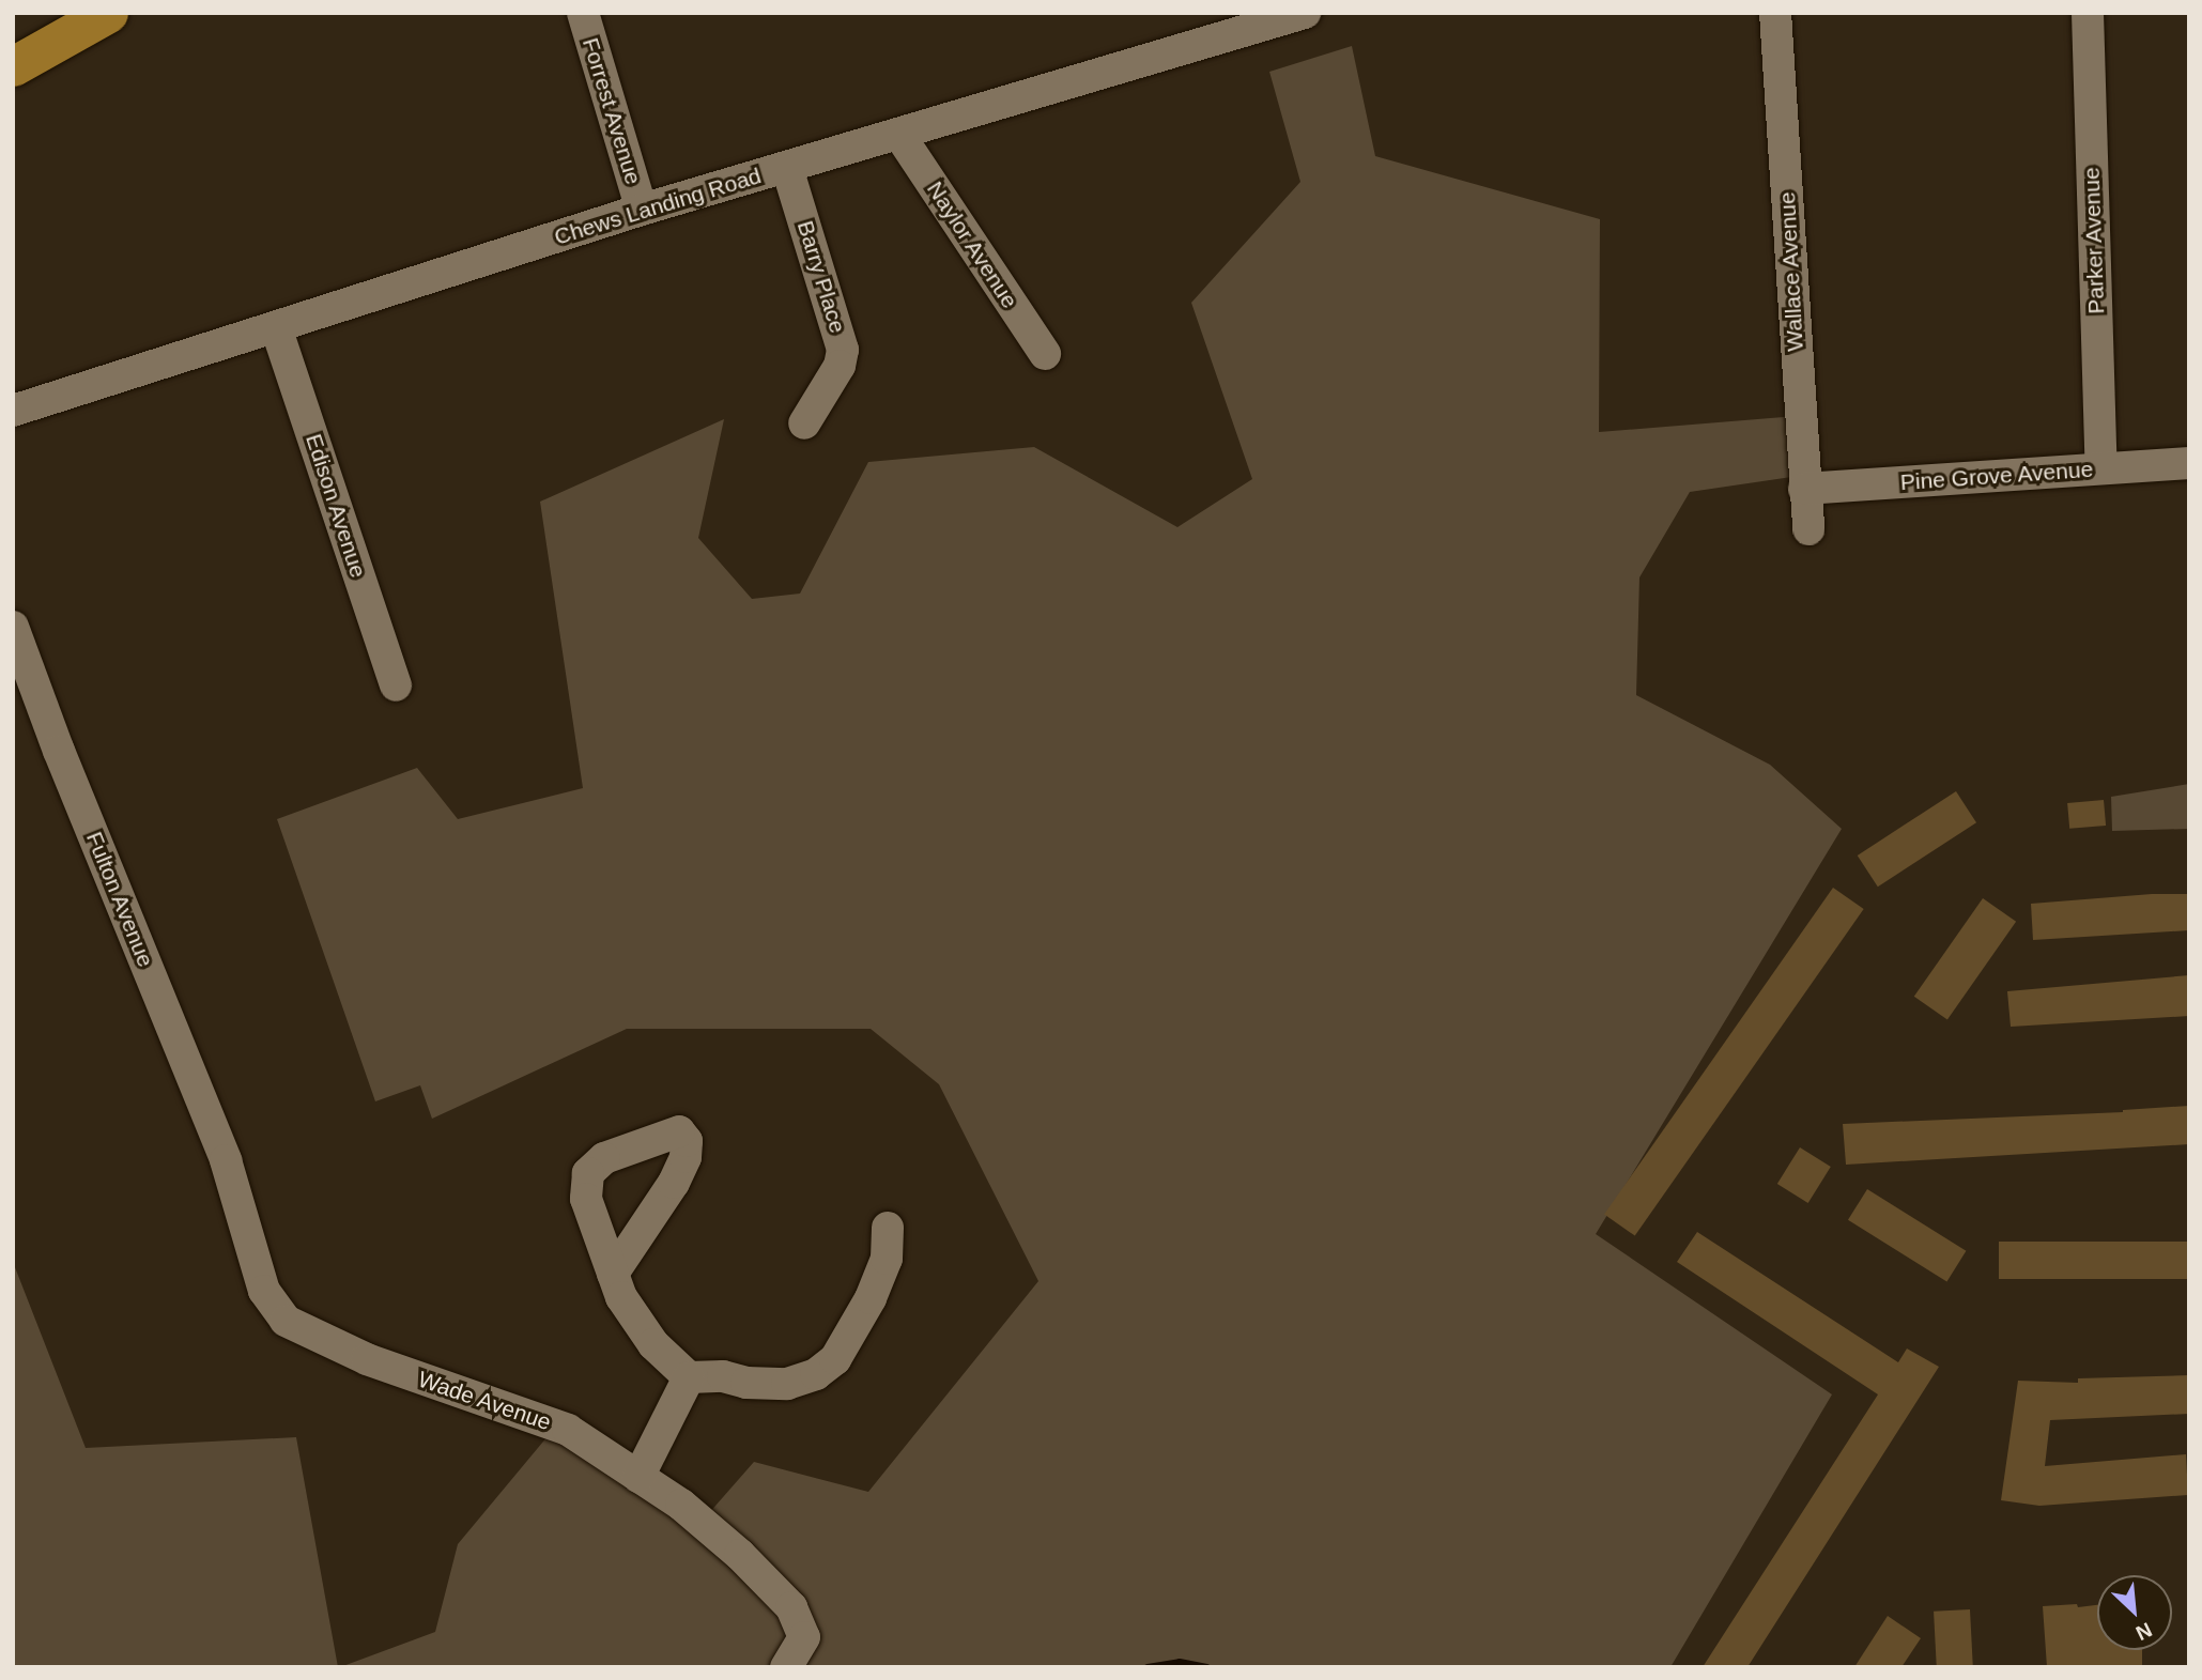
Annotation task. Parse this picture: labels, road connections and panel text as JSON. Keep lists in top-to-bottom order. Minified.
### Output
{"streets":{"street":["Forrest Avenue","Chews Landing Road","Parker Avenue","Naylor Avenue","Wallace Avenue","Barry Place","Pine Grove Avenue","Edison Avenue","Fulton Avenue","Wade Avenue"]},"crossings":[["Forrest Avenue","Chews Landing Road"],["Chews Landing Road","Naylor Avenue"],["Chews Landing Road","Barry Place"],["Chews Landing Road","Edison Avenue"],["Parker Avenue","Pine Grove Avenue"],["Wallace Avenue","Pine Grove Avenue"],["Fulton Avenue","Wade Avenue"]],"north":"bottom right"}
